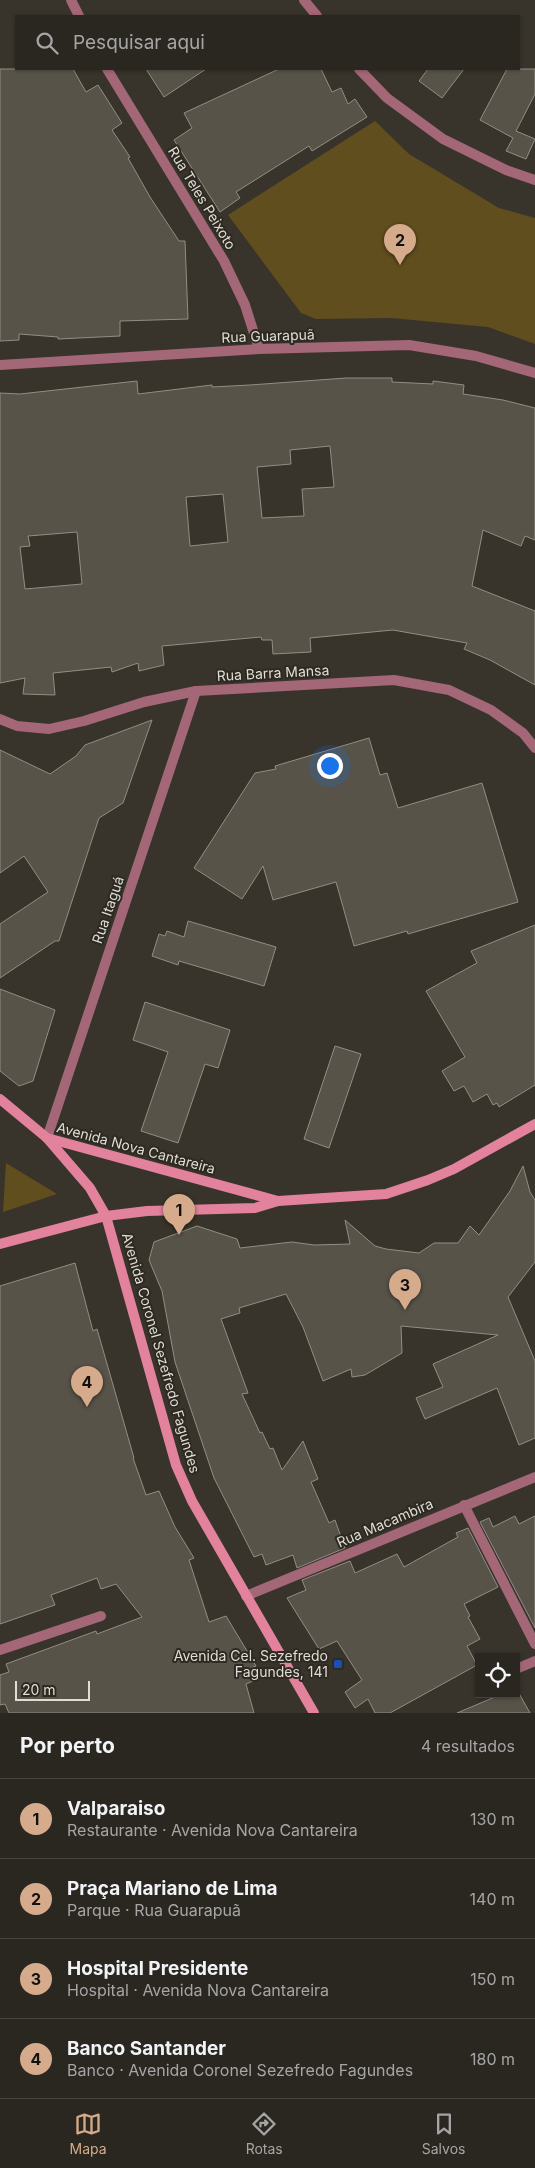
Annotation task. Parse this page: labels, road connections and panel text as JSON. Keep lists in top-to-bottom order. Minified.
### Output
{"streets":{"main road":["Avenida Nova Cantareira","Avenida Coronel Sezefredo Fagundes"],"street":["Rua Teles Peixoto","Rua Guarapuã","Rua Barra Mansa","Rua Itaguá","Rua Macambira"]},"crossings":[["Rua Teles Peixoto","Rua Guarapuã"],["Rua Barra Mansa","Rua Itaguá"],["Rua Itaguá","Avenida Nova Cantareira"],["Rua Itaguá","Avenida Coronel Sezefredo Fagundes"],["Avenida Nova Cantareira","Avenida Coronel Sezefredo Fagundes"],["Avenida Coronel Sezefredo Fagundes","Rua Macambira"]],"places":{"transit":["Avenida Cel. Sezefredo Fagundes, 141"]},"scale_bar":"20 m","page":{"search":"Pesquisar aqui","pins":["2","1","3","4"],"scale":"20 m","heading":["Por perto","4 resultados"],"list":[{"mark":"1","name":"Valparaiso","note":"Restaurante · Avenida Nova Cantareira","value":"130 m"},{"mark":"2","name":"Praça Mariano de Lima","note":"Parque · Rua Guarapuã","value":"140 m"},{"mark":"3","name":"Hospital Presidente","note":"Hospital · Avenida Nova Cantareira","value":"150 m"},{"mark":"4","name":"Banco Santander","note":"Banco · Avenida Coronel Sezefredo Fagundes","value":"180 m"}],"nav":["Mapa","Rotas","Salvos"]}}
